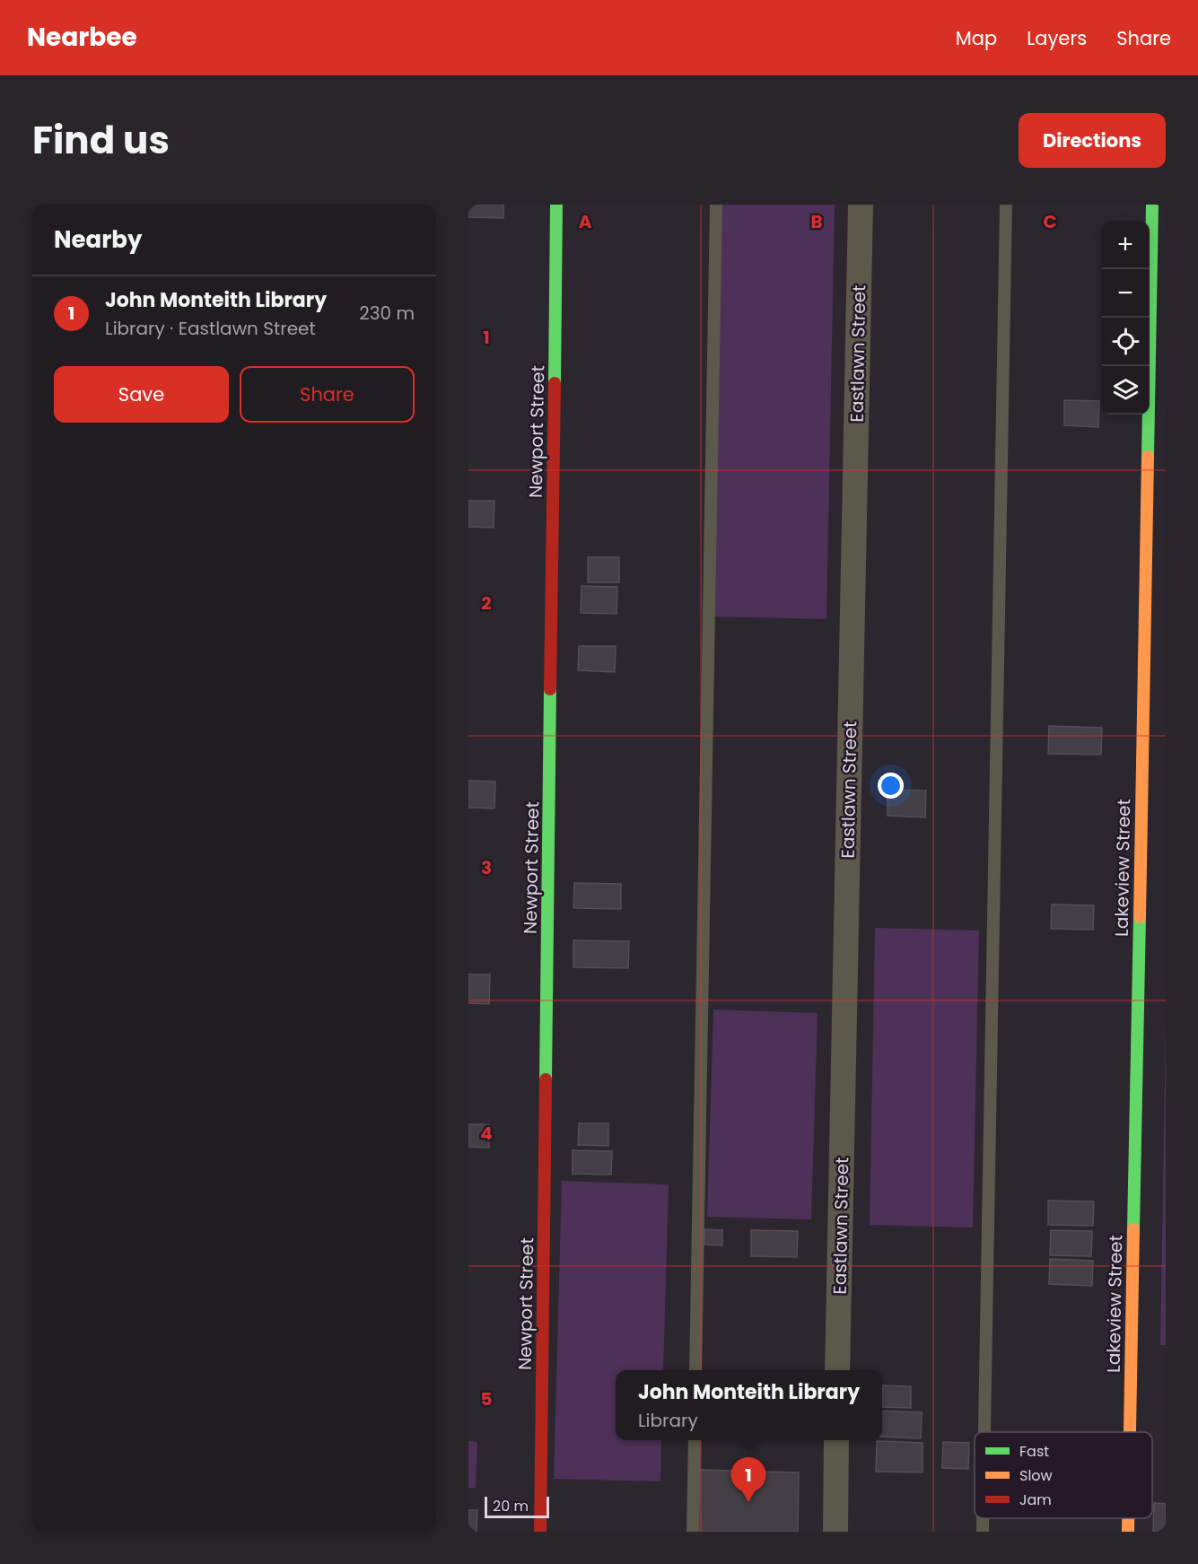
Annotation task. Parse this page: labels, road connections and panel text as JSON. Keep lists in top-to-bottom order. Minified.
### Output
{"streets":{"street":["Eastlawn Street","Newport Street","Lakeview Street"]},"legend":["Fast","Slow","Jam"],"scale_bar":"20 m","page":{"header":"Nearbee","nav":["Map","Layers","Share"],"title":"Find us","buttons":["Directions",["Save","Share"]],"heading":"Nearby","map_buttons":["+","−"],"list":[{"mark":"1","name":"John Monteith Library","note":"Library · Eastlawn Street","value":"230 m"}],"popup":["John Monteith Library","Library"],"pins":"1","scale":"20 m"},"grid":{"columns":["A","B","C"],"rows":["1","2","3","4","5"]}}
